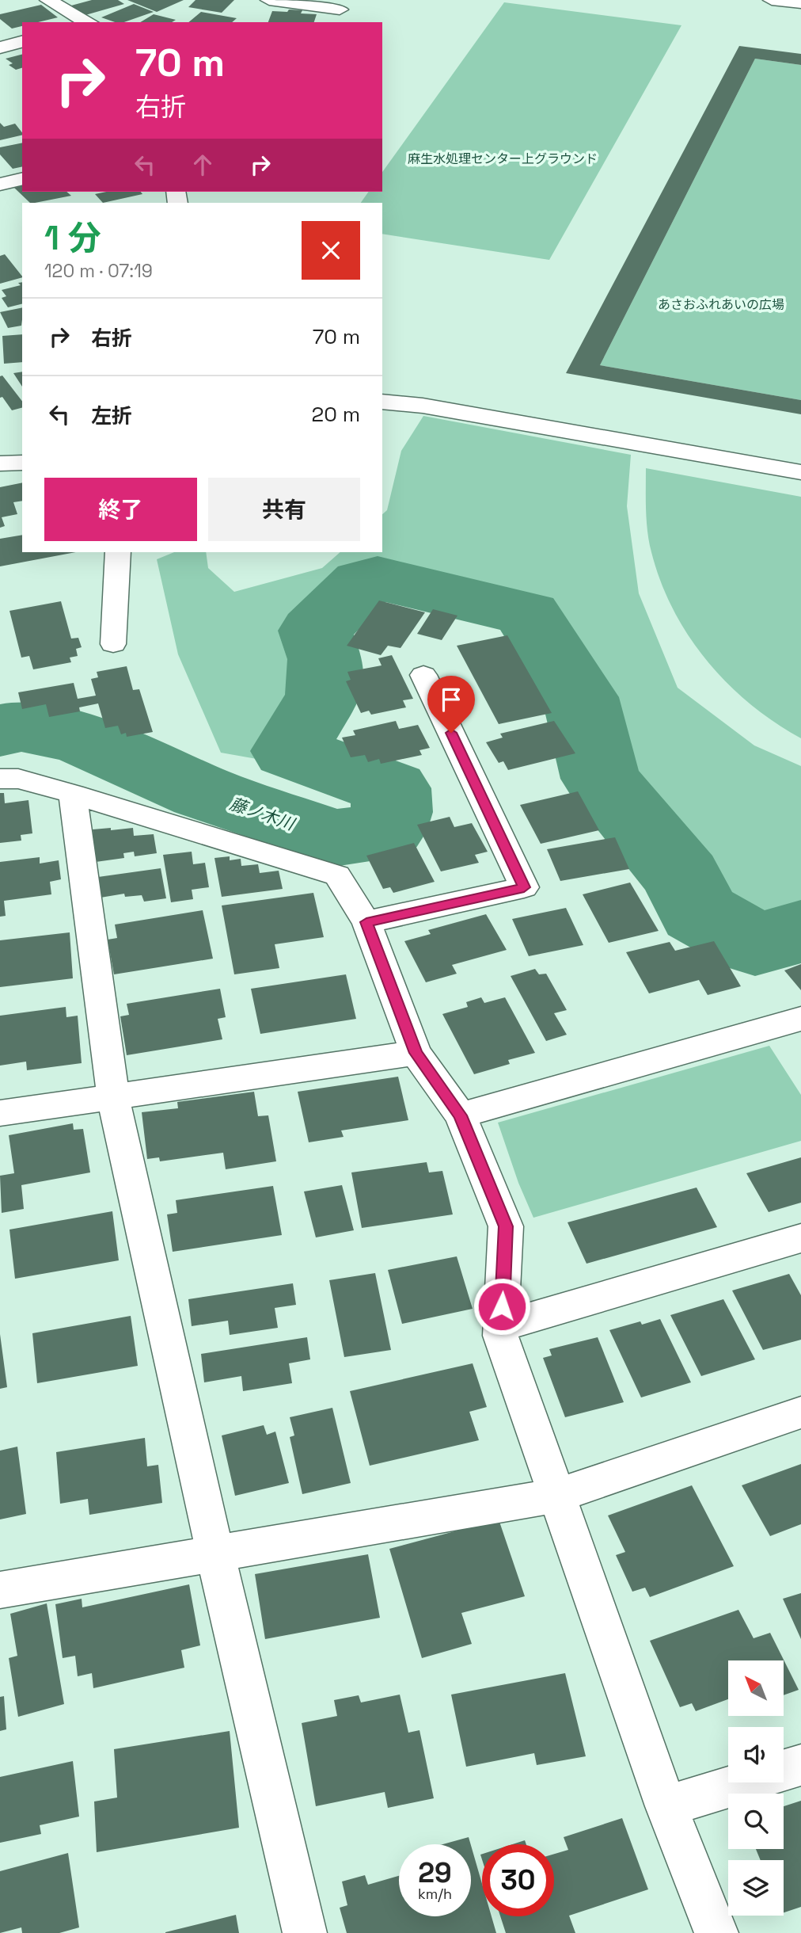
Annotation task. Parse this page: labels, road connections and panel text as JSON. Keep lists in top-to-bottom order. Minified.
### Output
{"water":["藤ノ木川"],"parks":["麻生水処理センター上グラウンド","あさおふれあいの広場"],"north":"top left","page":{"turn":["70 m","右折"],"heading":["1 分","120 m · 07:19"],"list":[{"name":"右折","value":"70 m"},{"name":"左折","value":"20 m"}],"buttons":["終了","共有"],"speed":"29 km/h","limit":"30"}}
